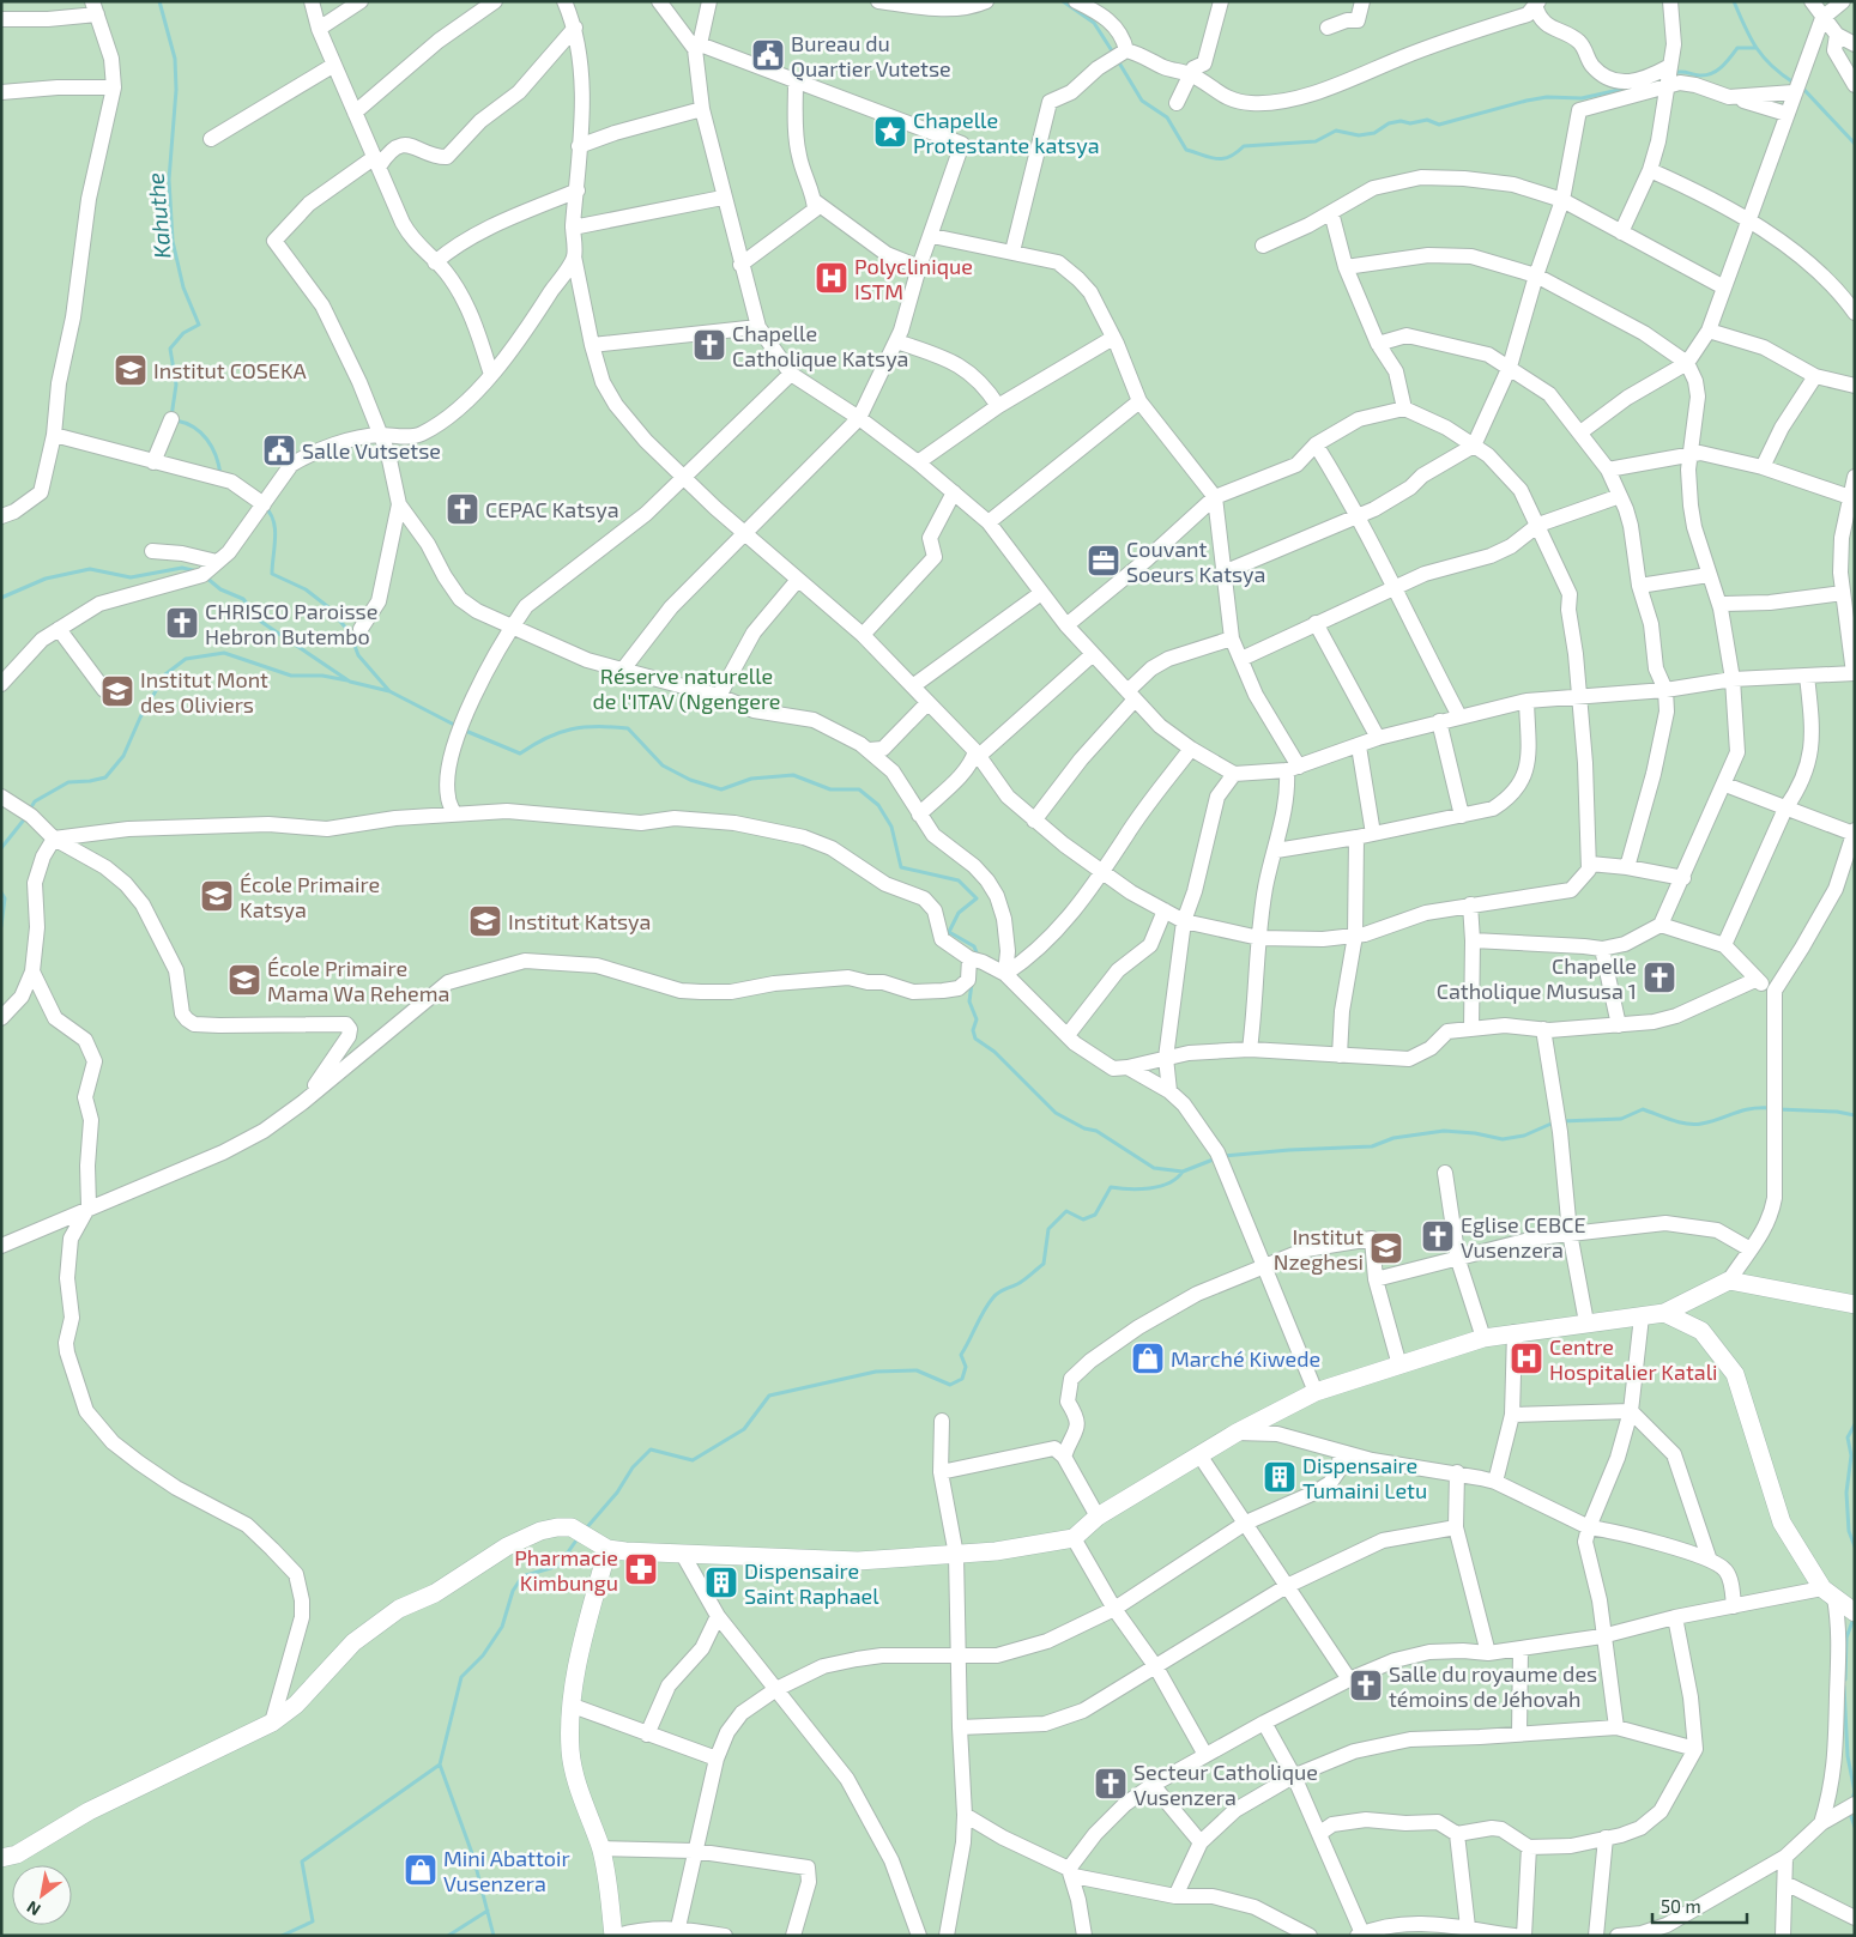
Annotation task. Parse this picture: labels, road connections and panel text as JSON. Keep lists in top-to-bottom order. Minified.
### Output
{"water":["Kahuthe"],"parks":["Réserve naturelle de l'ITAV (Ngengere"],"places":{"public building":["Bureau du Quartier Vutetse","Salle Vutsetse"],"place":["Chapelle Protestante katsya"],"hospital":["Polyclinique ISTM","Centre Hospitalier Katali"],"church":["Chapelle Catholique Katsya","CEPAC Katsya","CHRISCO Paroisse Hebron Butembo","Chapelle Catholique Mususa 1","Eglise CEBCE Vusenzera","Salle du royaume des témoins de Jéhovah","Secteur Catholique Vusenzera"],"school or university":["Institut COSEKA","Institut Mont des Oliviers","École Primaire Katsya","Institut Katsya","École Primaire Mama Wa Rehema","Institut Nzeghesi"],"office":["Couvant Soeurs Katsya"],"shop":["Marché Kiwede","Mini Abattoir Vusenzera"],"building":["Dispensaire Tumaini Letu","Dispensaire Saint Raphael"],"pharmacy":["Pharmacie Kimbungu"]},"scale_bar":"50 m","north":"bottom left"}
